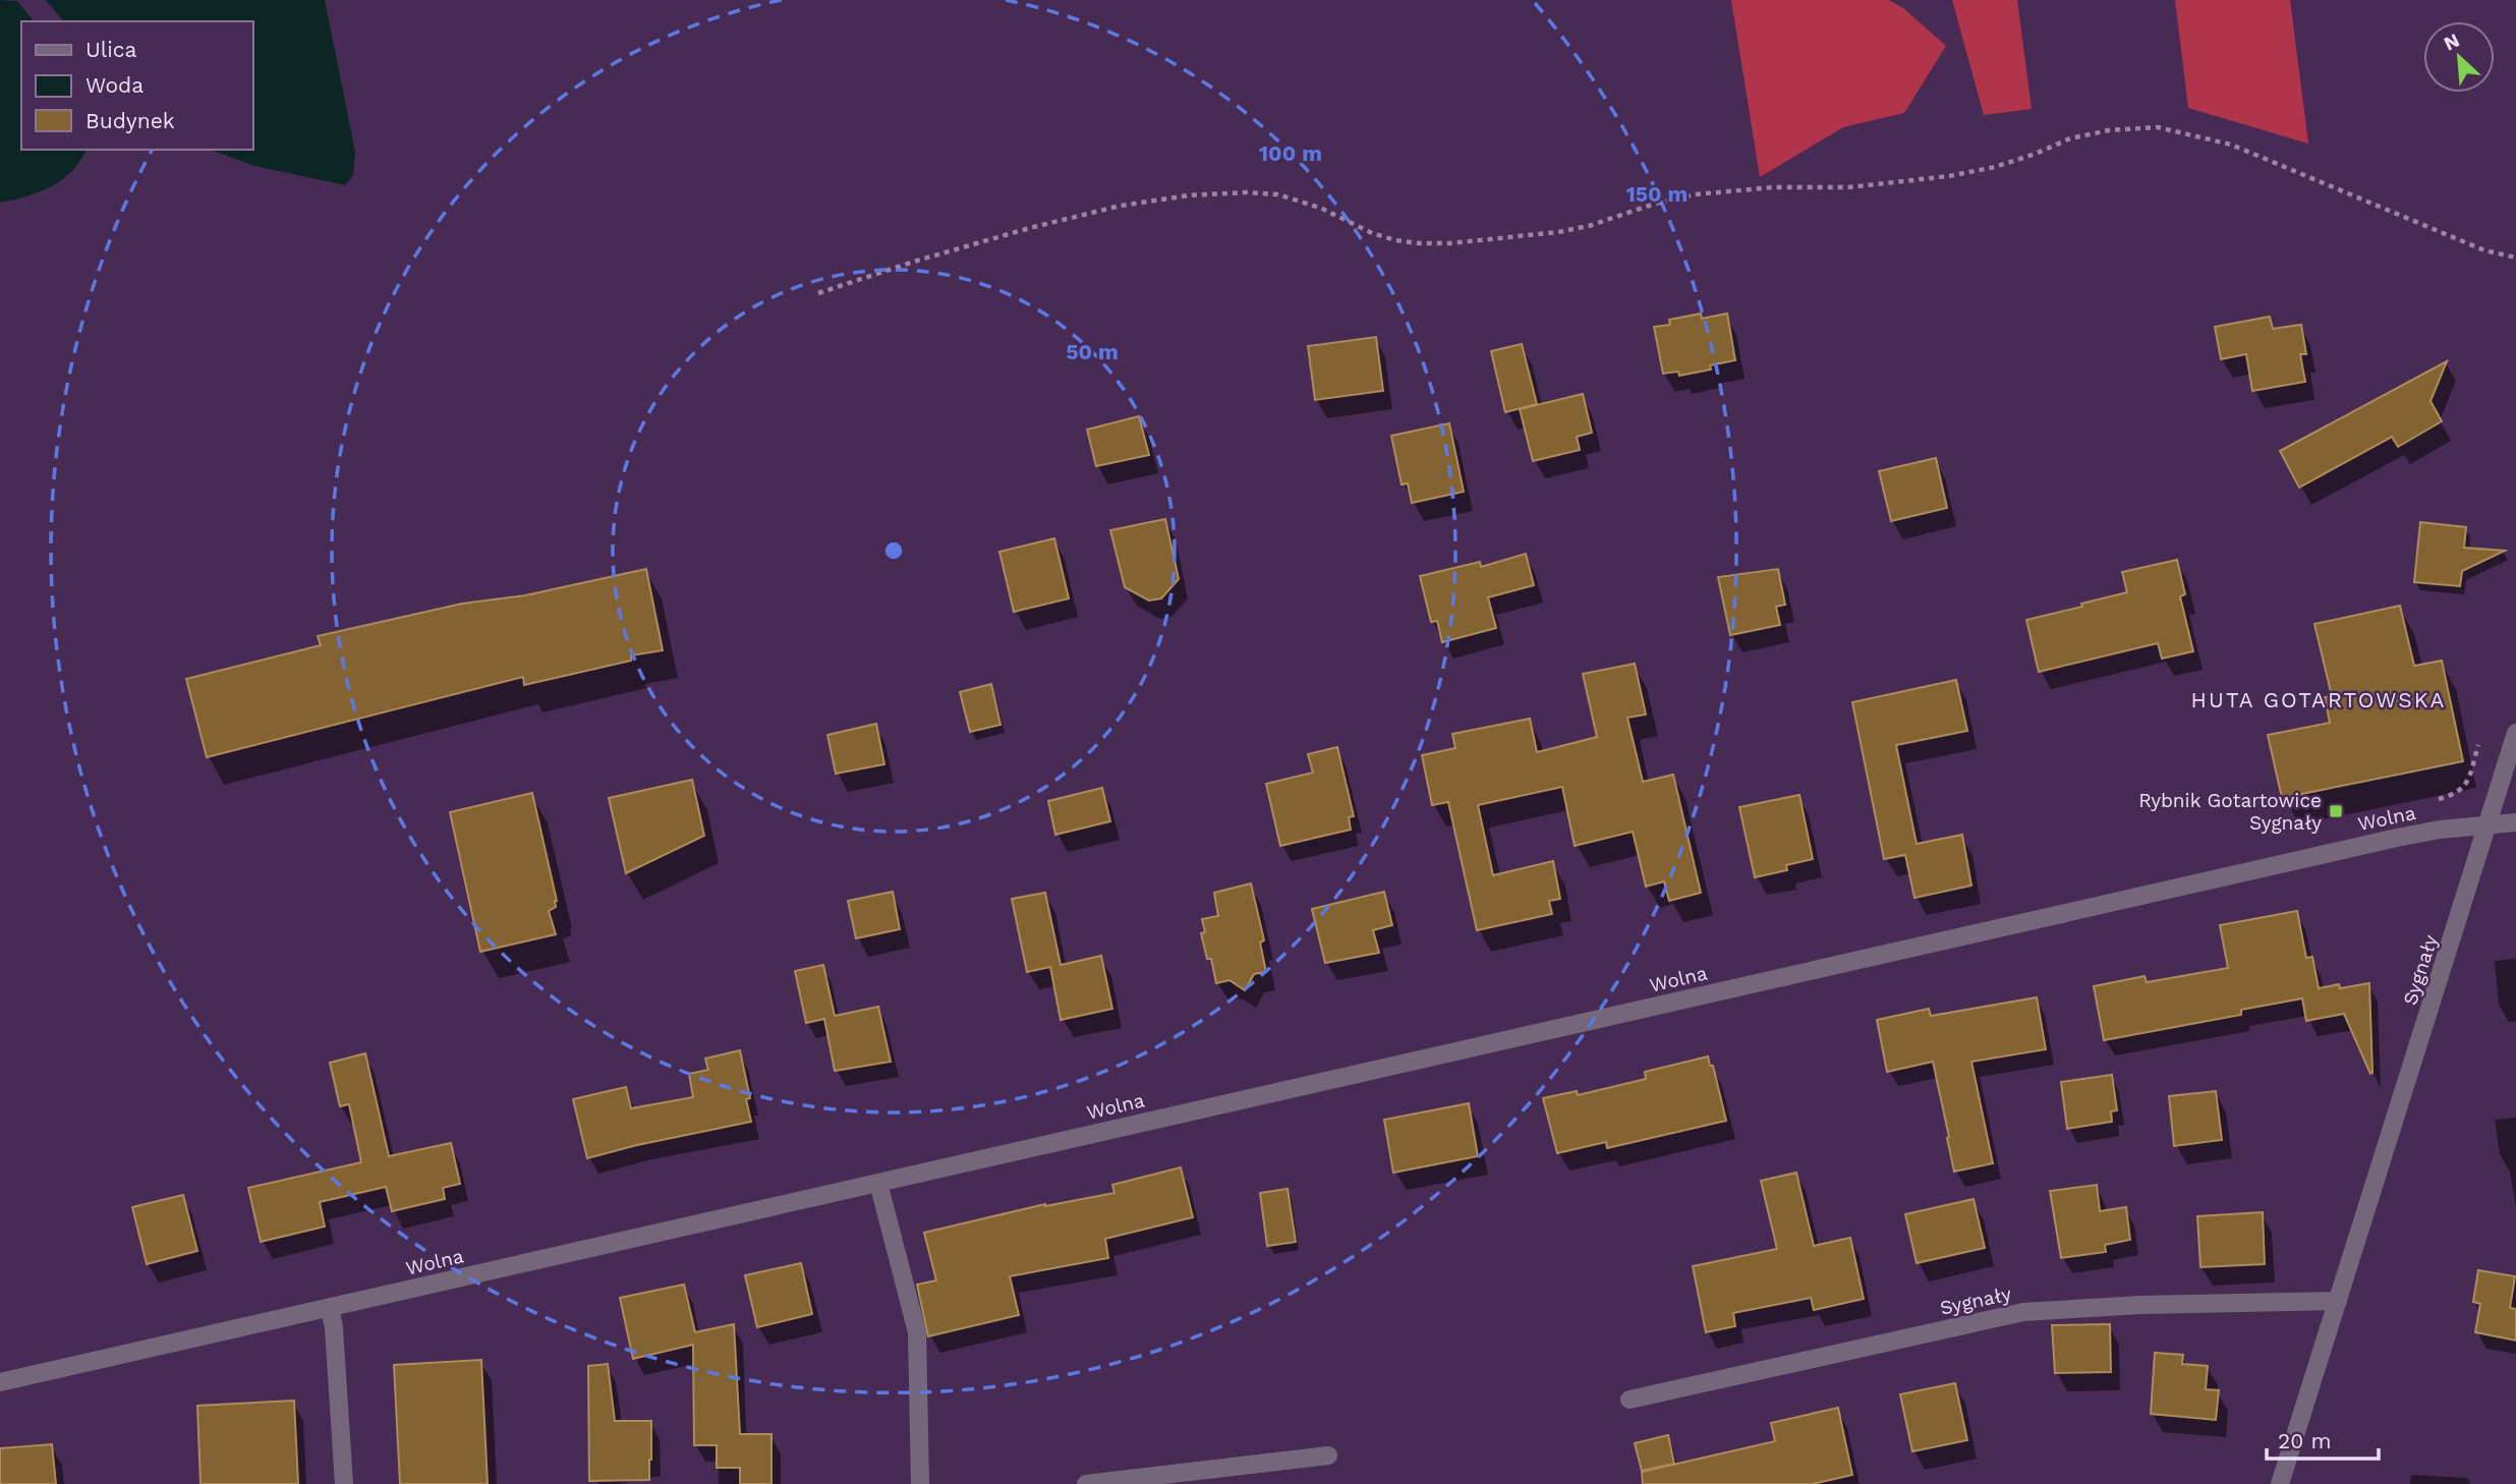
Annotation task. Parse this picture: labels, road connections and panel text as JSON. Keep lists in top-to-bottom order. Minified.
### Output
{"streets":{"street":["Wolna","Sygnały"]},"crossings":[["Wolna","Sygnały"]],"districts":["HUTA GOTARTOWSKA"],"places":{"transit":["Rybnik Gotartowice Sygnały"]},"legend":["Ulica","Woda","Budynek"],"scale_bar":"20 m","north":"top left","rings":["100 m","150 m","50 m"]}
